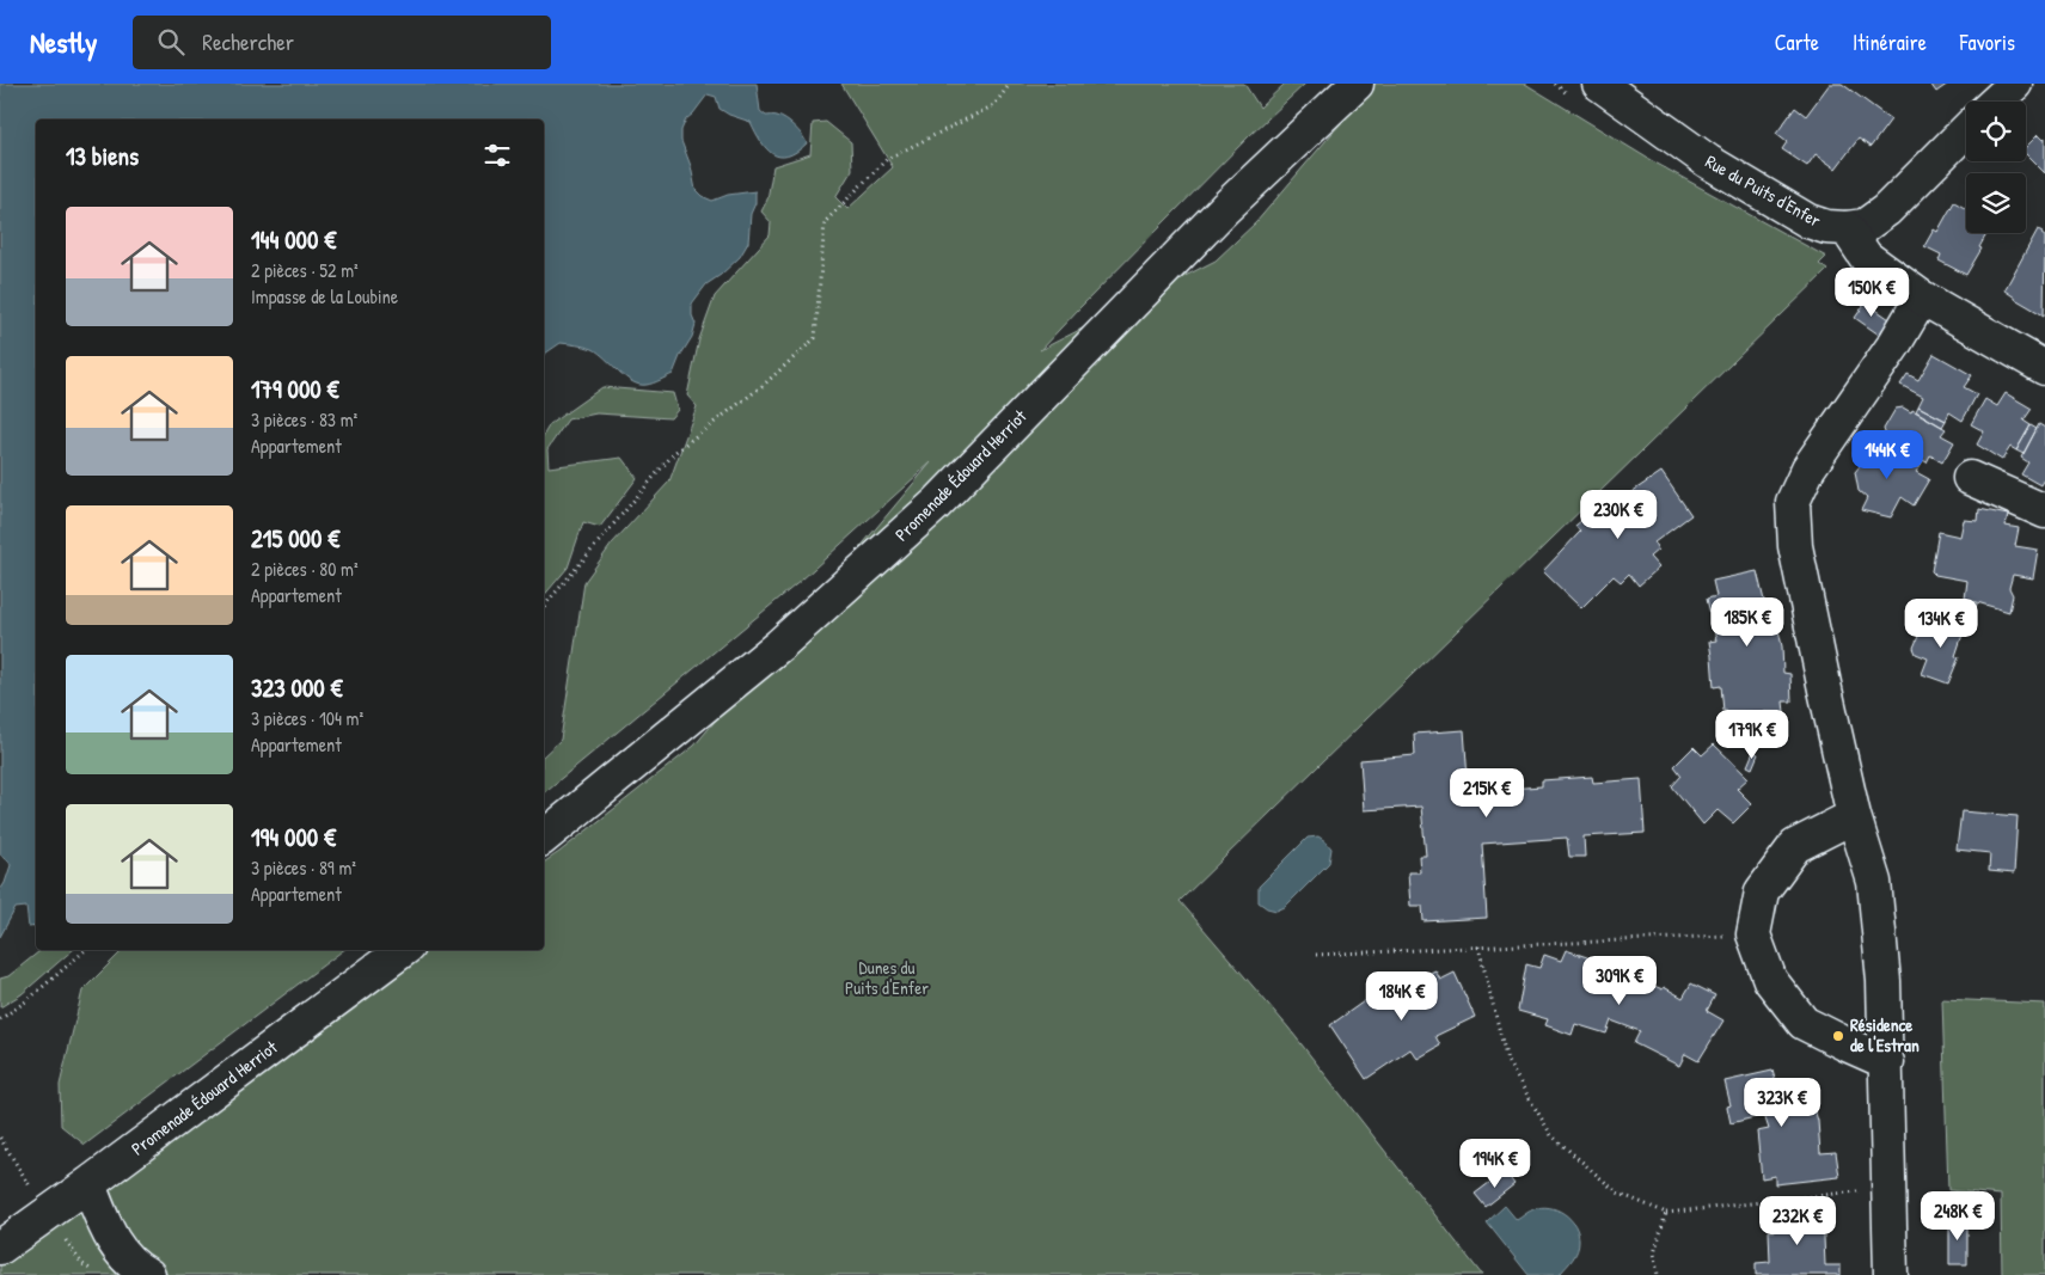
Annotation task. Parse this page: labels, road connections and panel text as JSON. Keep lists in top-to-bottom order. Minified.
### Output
{"streets":{"street":["Rue du Puits d'Enfer","Promenade Édouard Herriot"]},"parks":["Dunes du Puits d'Enfer"],"places":["Résidence de l'Estran"],"page":{"header":"Nestly","search":"Rechercher","nav":["Carte","Itinéraire","Favoris"],"heading":"13 biens","list":[{"name":"144 000 €","note":"2 pièces · 52 m² · Impasse de la Loubine"},{"name":"179 000 €","note":"3 pièces · 83 m² · Appartement"},{"name":"215 000 €","note":"2 pièces · 80 m² · Appartement"},{"name":"323 000 €","note":"3 pièces · 104 m² · Appartement"},{"name":"194 000 €","note":"3 pièces · 89 m² · Appartement"}],"price":["150K €","144K €","230K €","185K €","134K €","179K €","215K €","309K €","184K €","323K €","194K €","248K €","232K €"]}}
